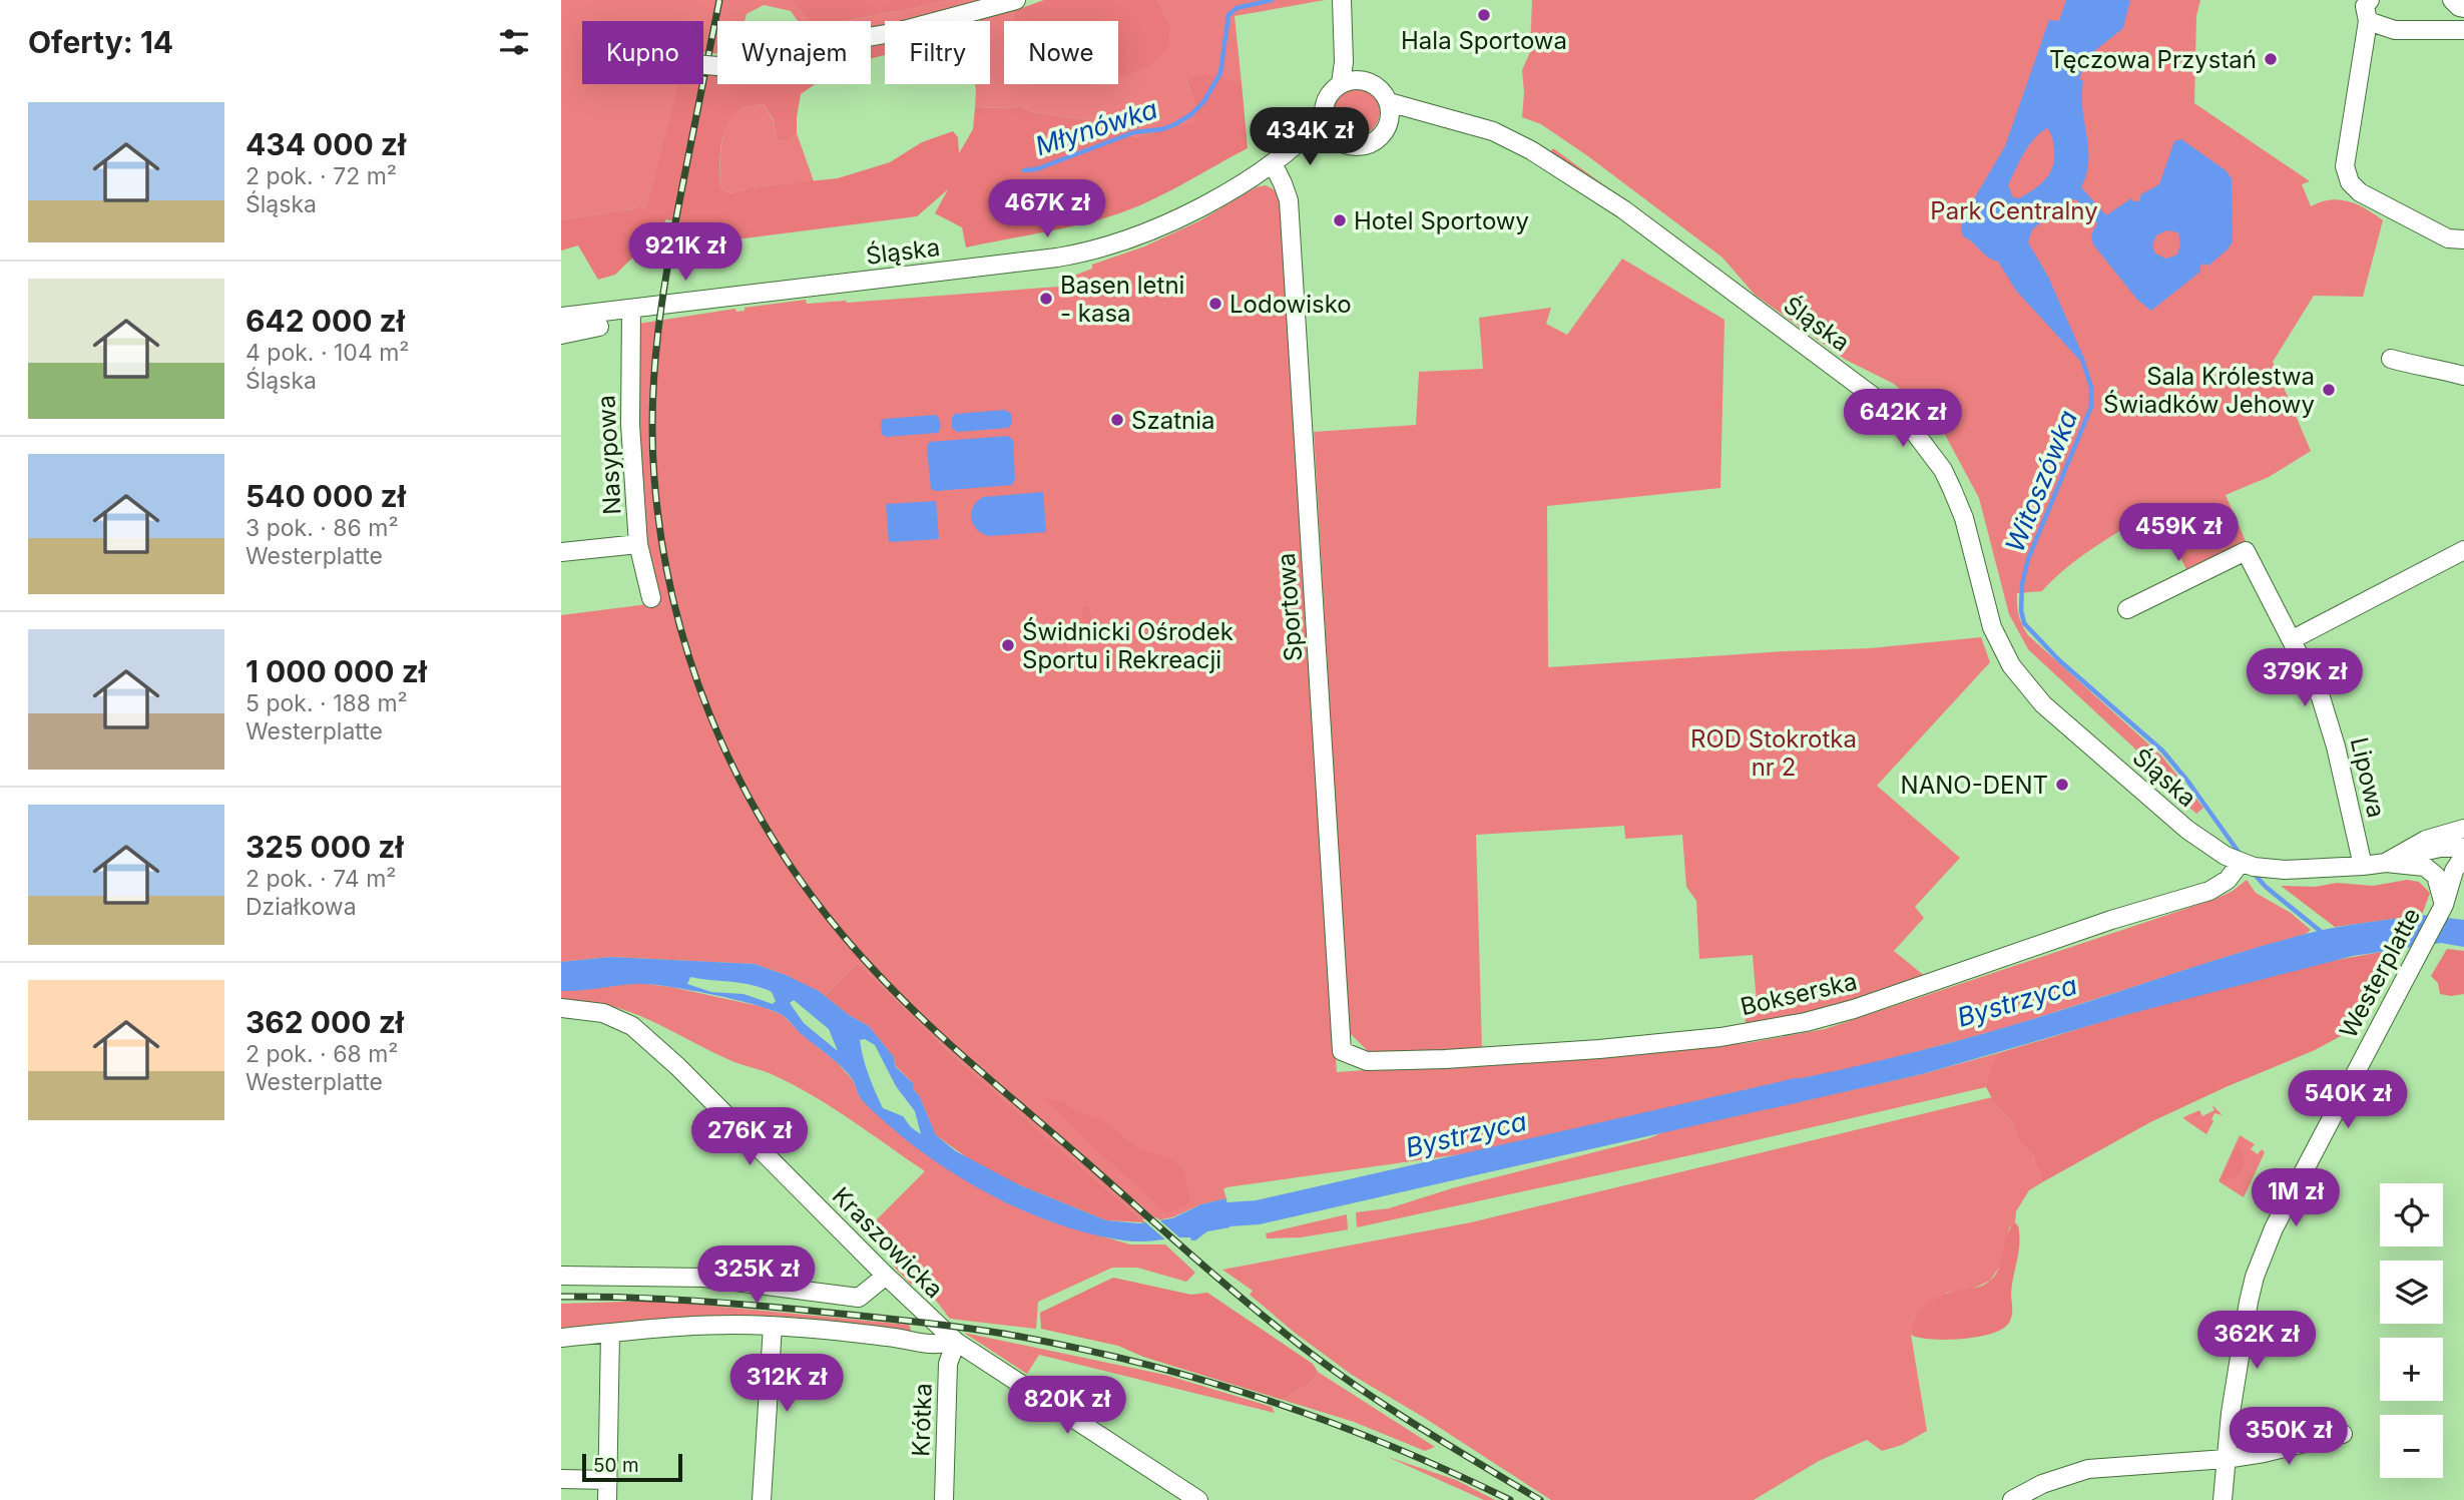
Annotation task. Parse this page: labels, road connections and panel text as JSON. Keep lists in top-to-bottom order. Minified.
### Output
{"streets":{"street":["Śląska","Nasypowa","Sportowa","Lipowa","Westerplatte","Bokserska","Kraszowicka","Krótka"]},"crossings":[["Śląska","Nasypowa"],["Śląska","Sportowa"],["Śląska","Lipowa"],["Śląska","Bokserska"],["Sportowa","Bokserska"],["Kraszowicka","Krótka"]],"water":["Młynówka","Witoszówka","Bystrzyca"],"parks":["Park Centralny","ROD Stokrotka nr 2"],"places":["Hala Sportowa","Tęczowa Przystań","Hotel Sportowy","Basen letni - kasa","Lodowisko","Sala Królestwa Świadków Jehowy","Szatnia","Świdnicki Ośrodek Sportu i Rekreacji","NANO-DENT"],"scale_bar":"50 m","page":{"heading":"Oferty: 14","chip":["Kupno","Wynajem","Filtry","Nowe"],"list":[{"name":"434 000 zł","note":"2 pok. · 72 m² · Śląska"},{"name":"642 000 zł","note":"4 pok. · 104 m² · Śląska"},{"name":"540 000 zł","note":"3 pok. · 86 m² · Westerplatte"},{"name":"1 000 000 zł","note":"5 pok. · 188 m² · Westerplatte"},{"name":"325 000 zł","note":"2 pok. · 74 m² · Działkowa"},{"name":"362 000 zł","note":"2 pok. · 68 m² · Westerplatte"}],"price":["434K zł","467K zł","921K zł","642K zł","459K zł","379K zł","540K zł","276K zł","1M zł","325K zł","362K zł","312K zł","820K zł","350K zł"],"map_buttons":["+","−"],"scale":"50 m"}}
